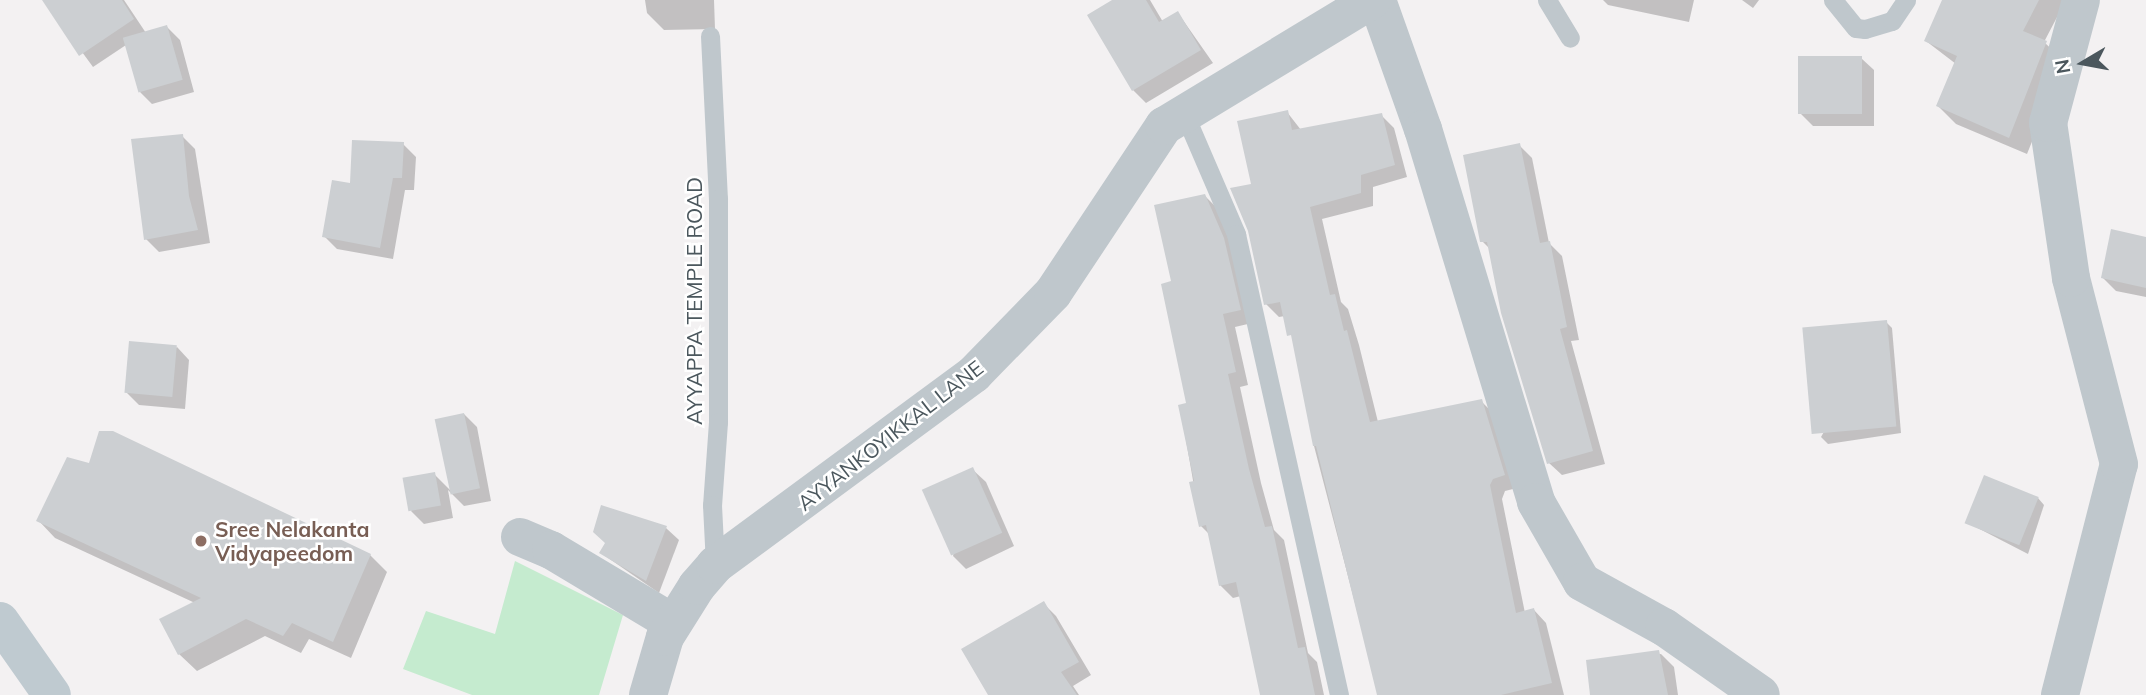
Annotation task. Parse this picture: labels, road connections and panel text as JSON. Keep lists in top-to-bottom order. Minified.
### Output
{"streets":{"street":["AYYANKOYIKKAL LANE"],"lane":["AYYAPPA TEMPLE ROAD"]},"crossings":[["AYYAPPA TEMPLE ROAD","AYYANKOYIKKAL LANE"]],"places":["Sree Nelakanta Vidyapeedom"],"north":"left"}
